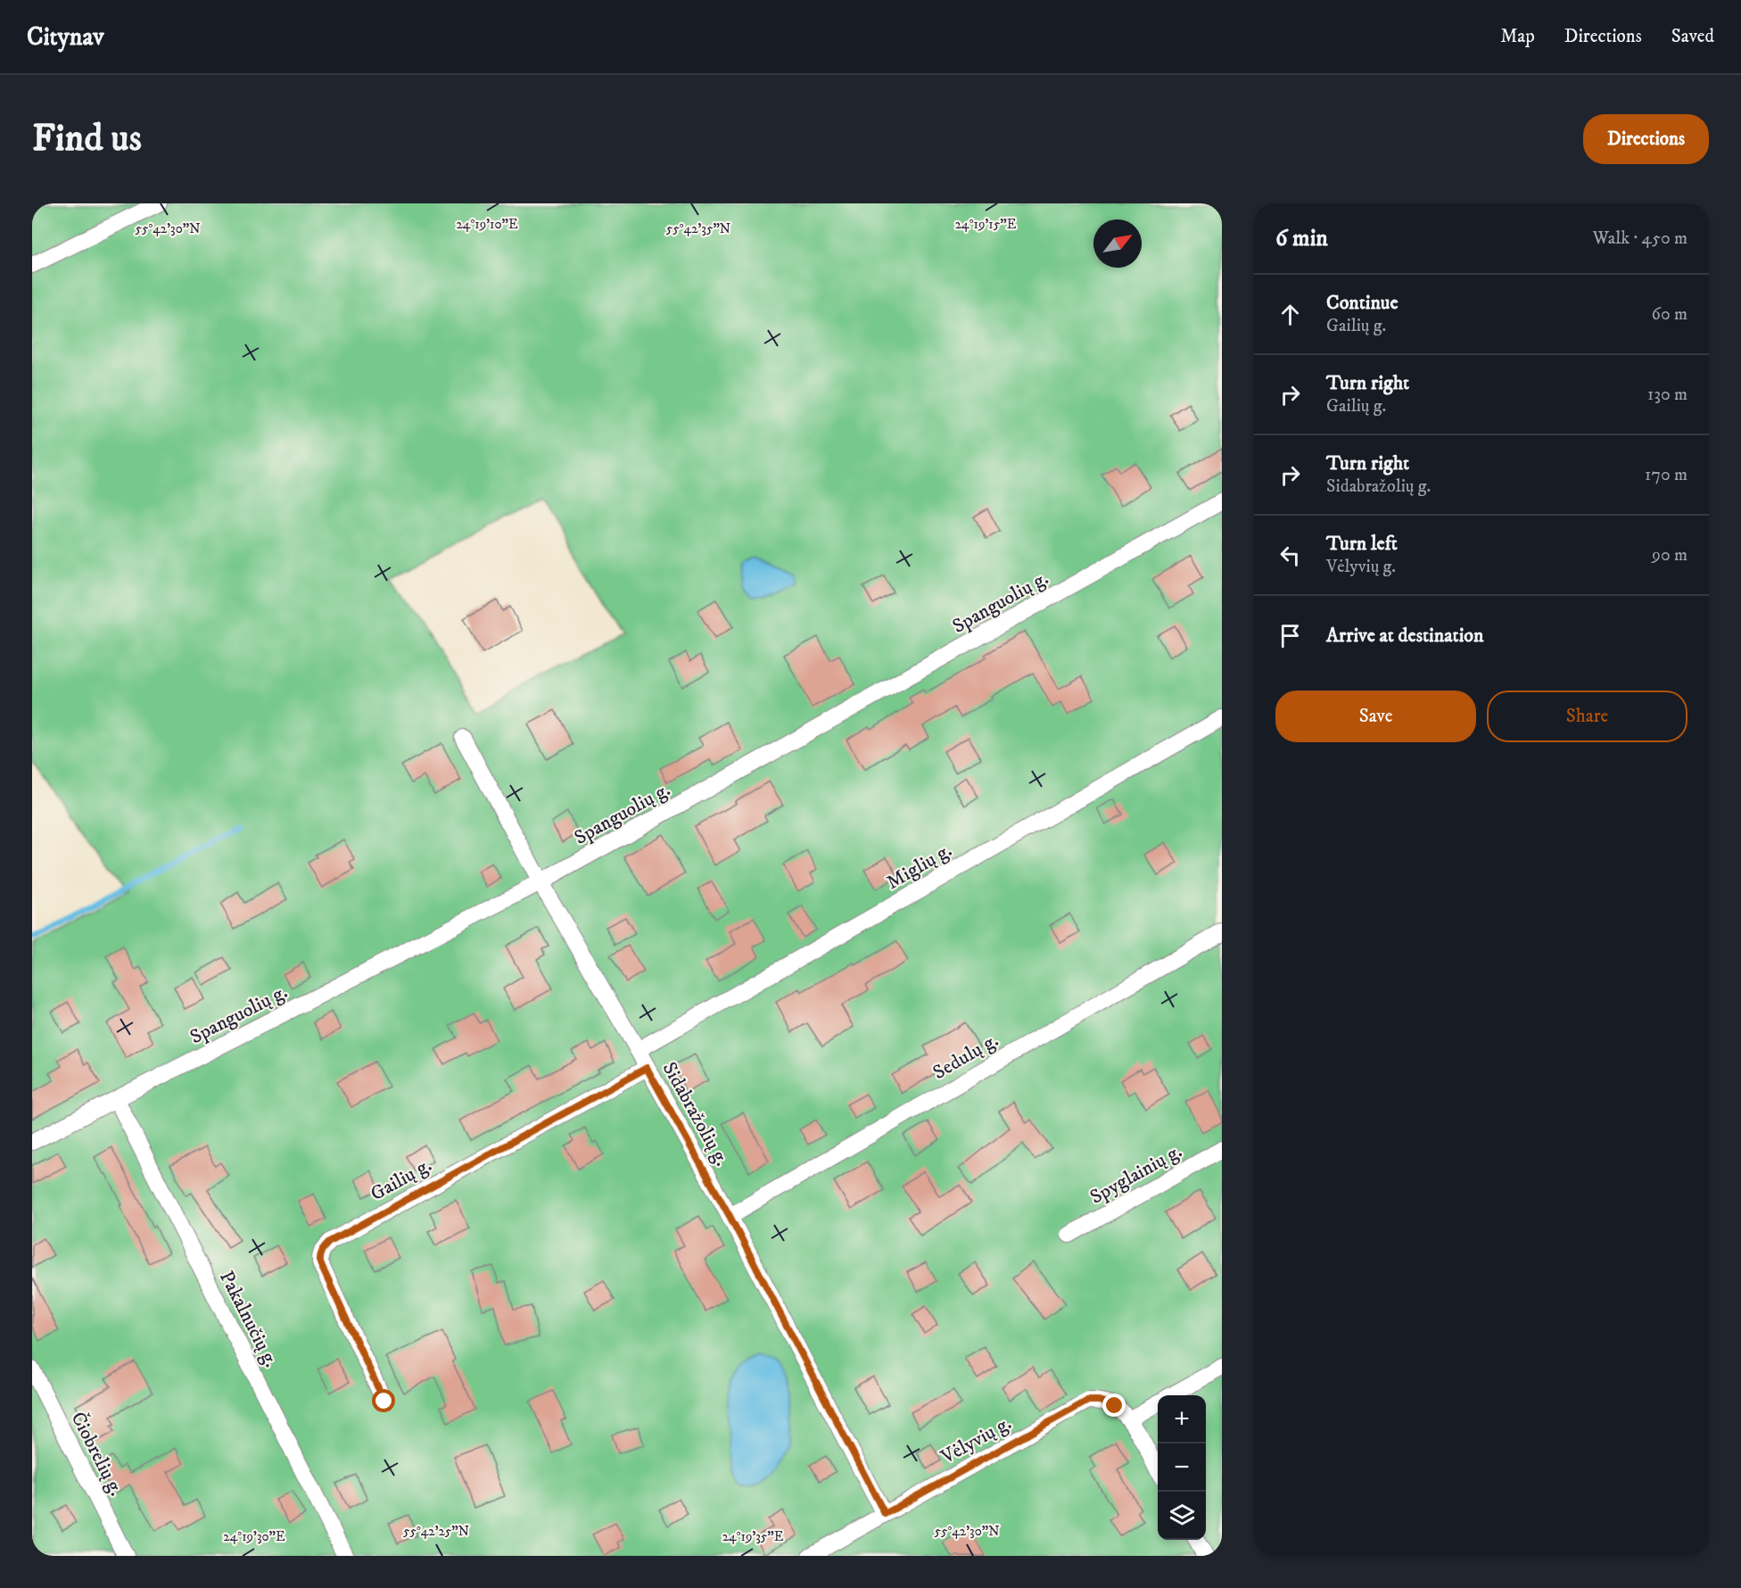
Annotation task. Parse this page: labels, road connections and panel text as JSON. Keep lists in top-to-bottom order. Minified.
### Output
{"streets":{"street":["Spanguolių g.","Miglių g.","Sedulų g.","Sidabražolių g.","Spyglainių g.","Gailių g.","Pakalnučių g.","Vėlyvių g.","Čiobrelių g."]},"crossings":[["Spanguolių g.","Sidabražolių g."],["Spanguolių g.","Pakalnučių g."],["Miglių g.","Sidabražolių g."],["Sedulų g.","Sidabražolių g."],["Sidabražolių g.","Gailių g."],["Sidabražolių g.","Vėlyvių g."]],"north":"top right","page":{"header":"Citynav","nav":["Map","Directions","Saved"],"buttons":["Directions",["Save","Share"]],"title":"Find us","heading":["6 min","Walk · 450 m"],"list":[["Continue","Gailių g.","60 m"],["Turn right","Gailių g.","130 m"],["Turn right","Sidabražolių g.","170 m"],["Turn left","Vėlyvių g.","90 m"],"Arrive at destination"],"map_buttons":["+","−"]},"coordinates":["24°19'10\"E","24°19'15\"E","55°42'30\"N","55°42'35\"N","55°42'25\"N","24°19'30\"E","24°19'35\"E"]}
